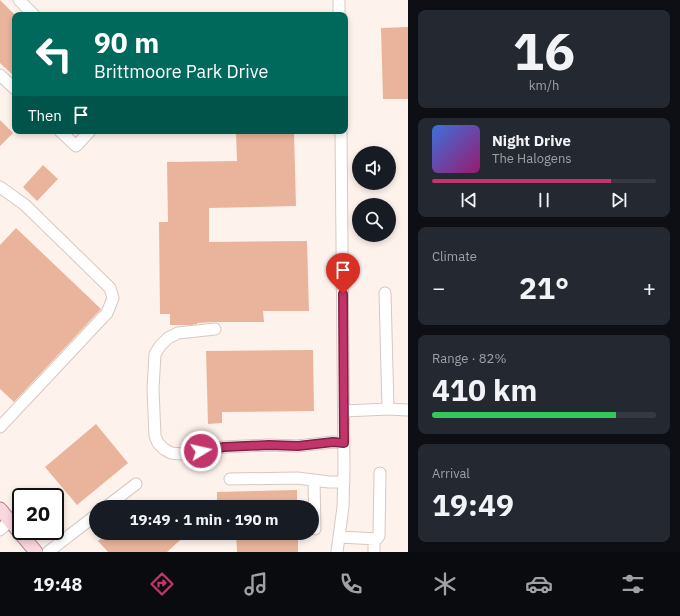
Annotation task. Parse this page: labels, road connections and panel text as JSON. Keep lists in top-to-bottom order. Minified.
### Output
{"page":{"tile":[["16","km/h"],"Climate",["Range · 82%","410 km"],["Arrival","19:49"]],"turn":["90 m","Brittmoore Park Drive"],"then":"Then","song":["Night Drive","The Halogens"],"heat":["−","21°","+"],"limit":"20","trip":"19:49 · 1 min · 190 m","tabs":"19:48"}}
